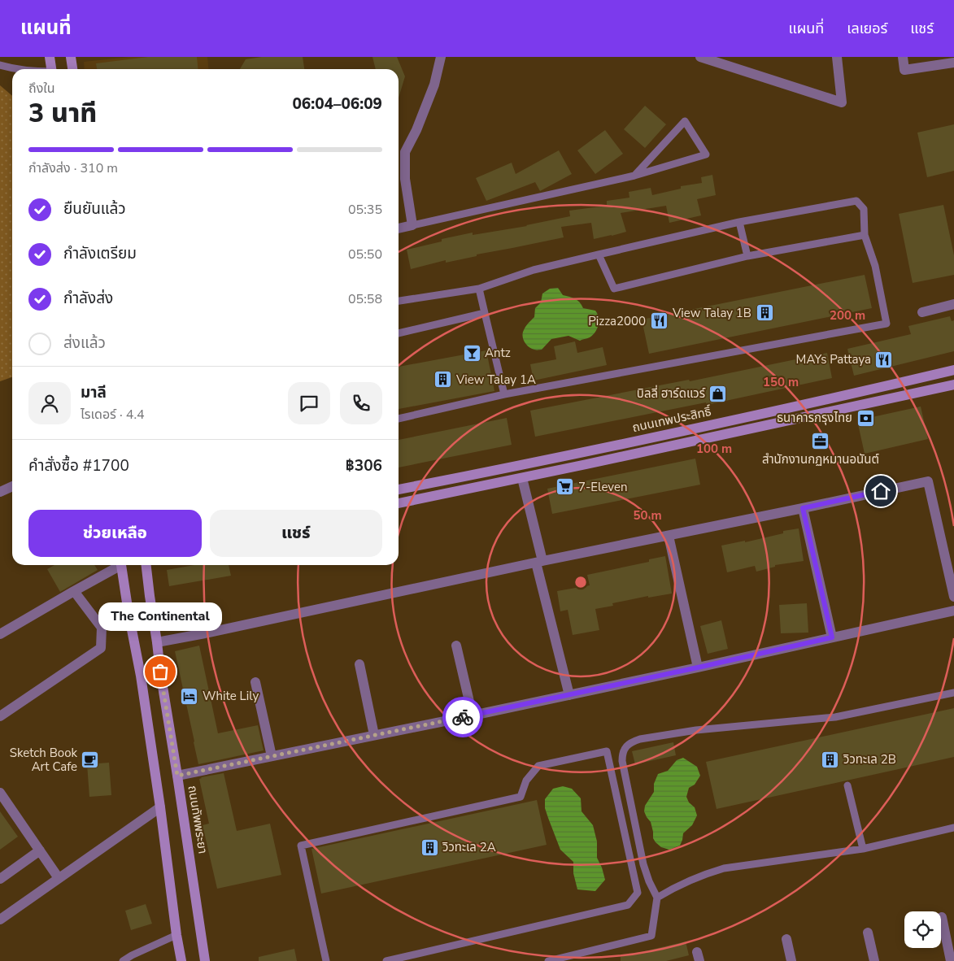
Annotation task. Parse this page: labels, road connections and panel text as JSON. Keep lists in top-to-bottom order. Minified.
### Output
{"streets":{"main road":["ถนนเทพประสิทธิ์","ถนนทัพพระยา"]},"places":{"building":["View Talay 1B","View Talay 1A","วิวทะเล 2B","วิวทะเล 2A"],"restaurant":["Pizza2000","MAYs Pattaya"],"bar":["Antz"],"shop":["บิลลี่ ฮาร์ดแวร์"],"bank":["ธนาคารกรุงไทย"],"office":["สำนักงานกฏหมานอนันต์"],"supermarket":["7-Eleven"],"other":["The Continental"],"hotel":["White Lily"],"cafe":["Sketch Book Art Cafe"]},"page":{"header":"แผนที่","nav":["แผนที่","เลเยอร์","แชร์"],"heading":["3 นาที","ถึงใน","06:04–06:09"],"panel":["มาลี","ไรเดอร์ · 4.4","คำสั่งซื้อ #1700","฿306"],"bar":"กำลังส่ง · 310 m","list":[["ยืนยันแล้ว","05:35"],["กำลังเตรียม","05:50"],["กำลังส่ง","05:58"],"ส่งแล้ว"],"buttons":["ช่วยเหลือ","แชร์"],"bubble":"The Continental"},"rings":["200 m","150 m","100 m","50 m"]}
